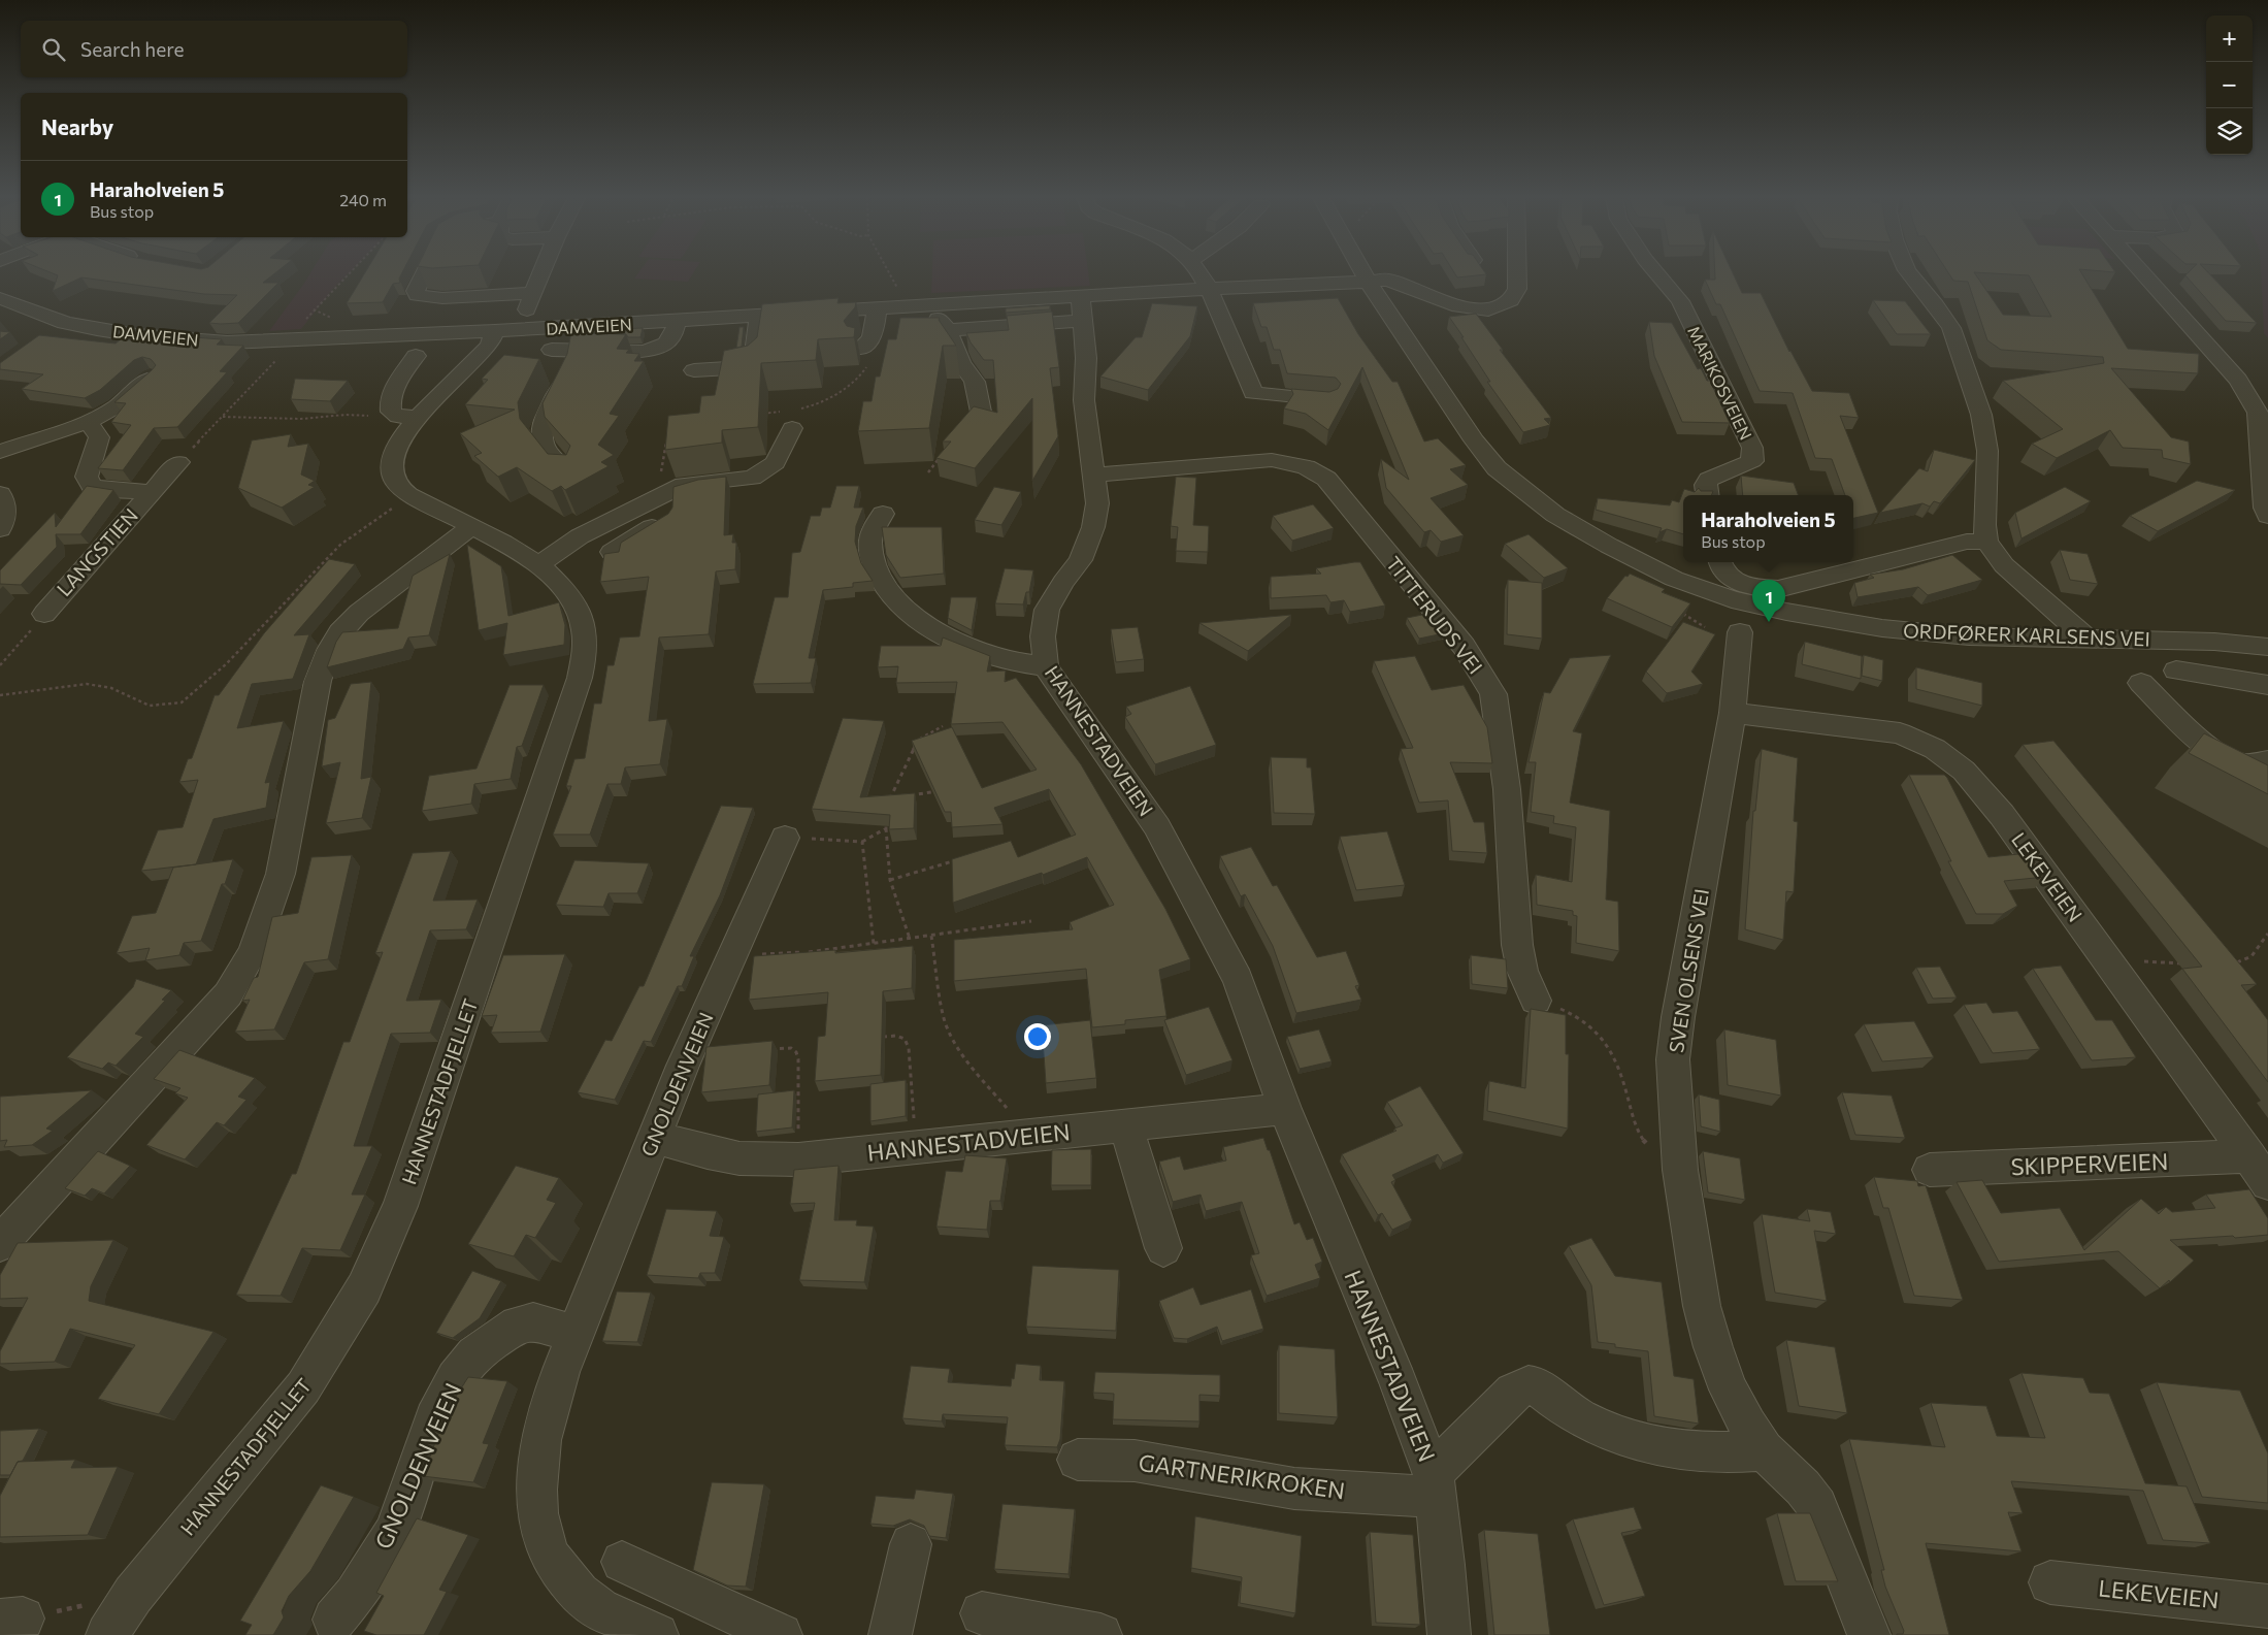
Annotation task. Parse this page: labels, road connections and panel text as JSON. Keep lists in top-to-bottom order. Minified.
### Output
{"streets":{"street":["DAMVEIEN","MARIKOSVEIEN","LANGSTIEN","TITTERUDS VEI","ORDFØRER KARLSENS VEI","HANNESTADVEIEN","LEKEVEIEN","SVEN OLSENS VEI","GNOLDENVEIEN","HANNESTADFJELLET","SKIPPERVEIEN","GARTNERIKROKEN"]},"crossings":[["DAMVEIEN","ORDFØRER KARLSENS VEI"],["DAMVEIEN","HANNESTADVEIEN"],["DAMVEIEN","HANNESTADFJELLET"],["TITTERUDS VEI","HANNESTADVEIEN"],["HANNESTADVEIEN","GNOLDENVEIEN"],["HANNESTADVEIEN","GARTNERIKROKEN"],["LEKEVEIEN","SVEN OLSENS VEI"],["LEKEVEIEN","SKIPPERVEIEN"]],"page":{"map_buttons":["+","−"],"search":"Search here","heading":"Nearby","list":[{"mark":"1","name":"Haraholveien 5","note":"Bus stop","value":"240 m"}],"popup":["Haraholveien 5","Bus stop"],"pins":"1"}}
